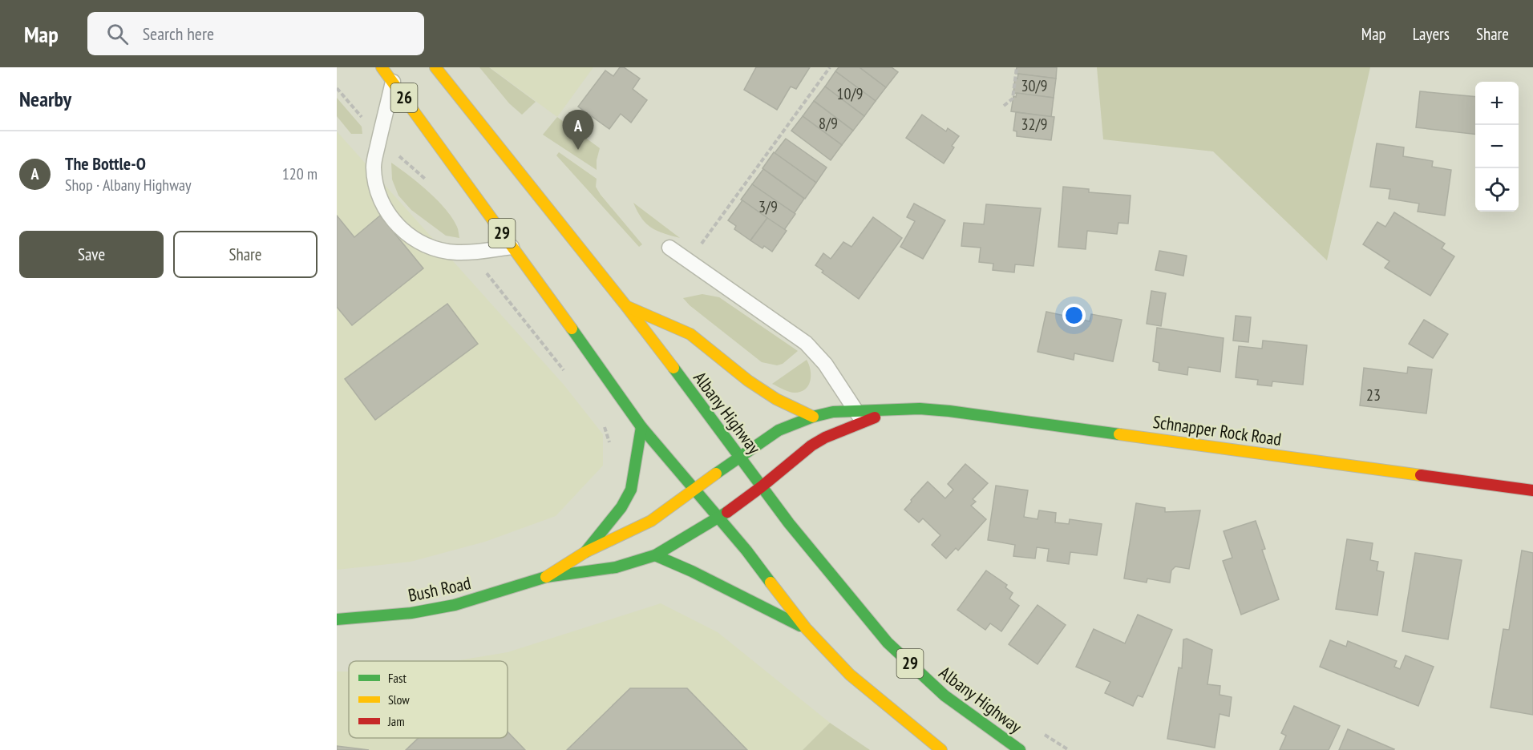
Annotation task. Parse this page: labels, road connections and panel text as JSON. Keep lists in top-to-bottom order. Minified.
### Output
{"streets":{"main road":["26","29","Albany Highway","Schnapper Rock Road","Bush Road"]},"crossings":[["26","29"],["29","Schnapper Rock Road"],["29","Bush Road"],["Albany Highway","Schnapper Rock Road"],["Schnapper Rock Road","Bush Road"]],"house_numbers":["30/9","10/9","8/9","32/9","3/9","23"],"legend":["Fast","Slow","Jam"],"page":{"header":"Map","search":"Search here","nav":["Map","Layers","Share"],"heading":"Nearby","map_buttons":["+","−"],"pins":"A","list":[{"mark":"A","name":"The Bottle-O","note":"Shop · Albany Highway","value":"120 m"}],"buttons":["Save","Share"]}}
